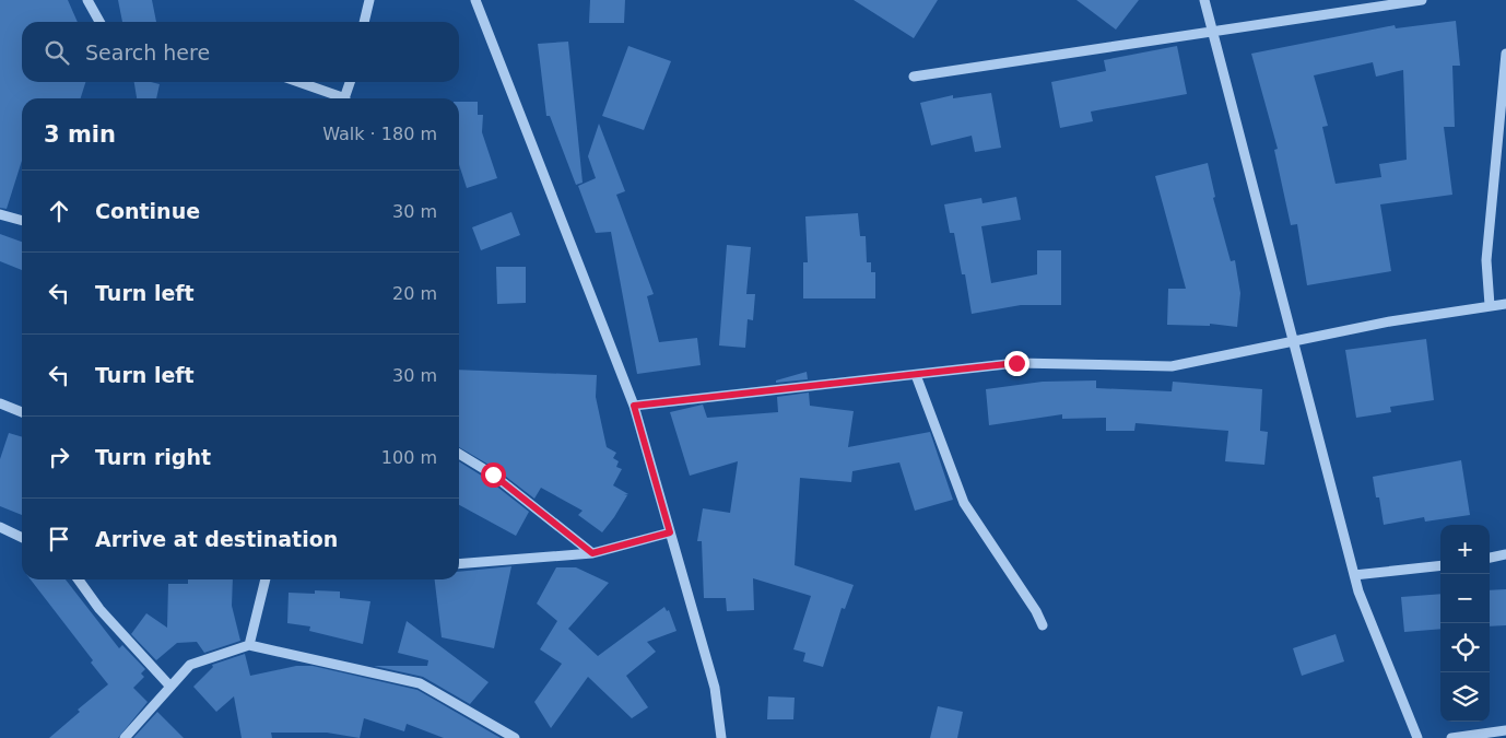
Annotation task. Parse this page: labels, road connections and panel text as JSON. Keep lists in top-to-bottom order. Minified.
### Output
{"page":{"search":"Search here","heading":["3 min","Walk · 180 m"],"list":[["Continue","30 m"],["Turn left","20 m"],["Turn left","30 m"],["Turn right","100 m"],"Arrive at destination"],"map_buttons":["+","−"]}}
